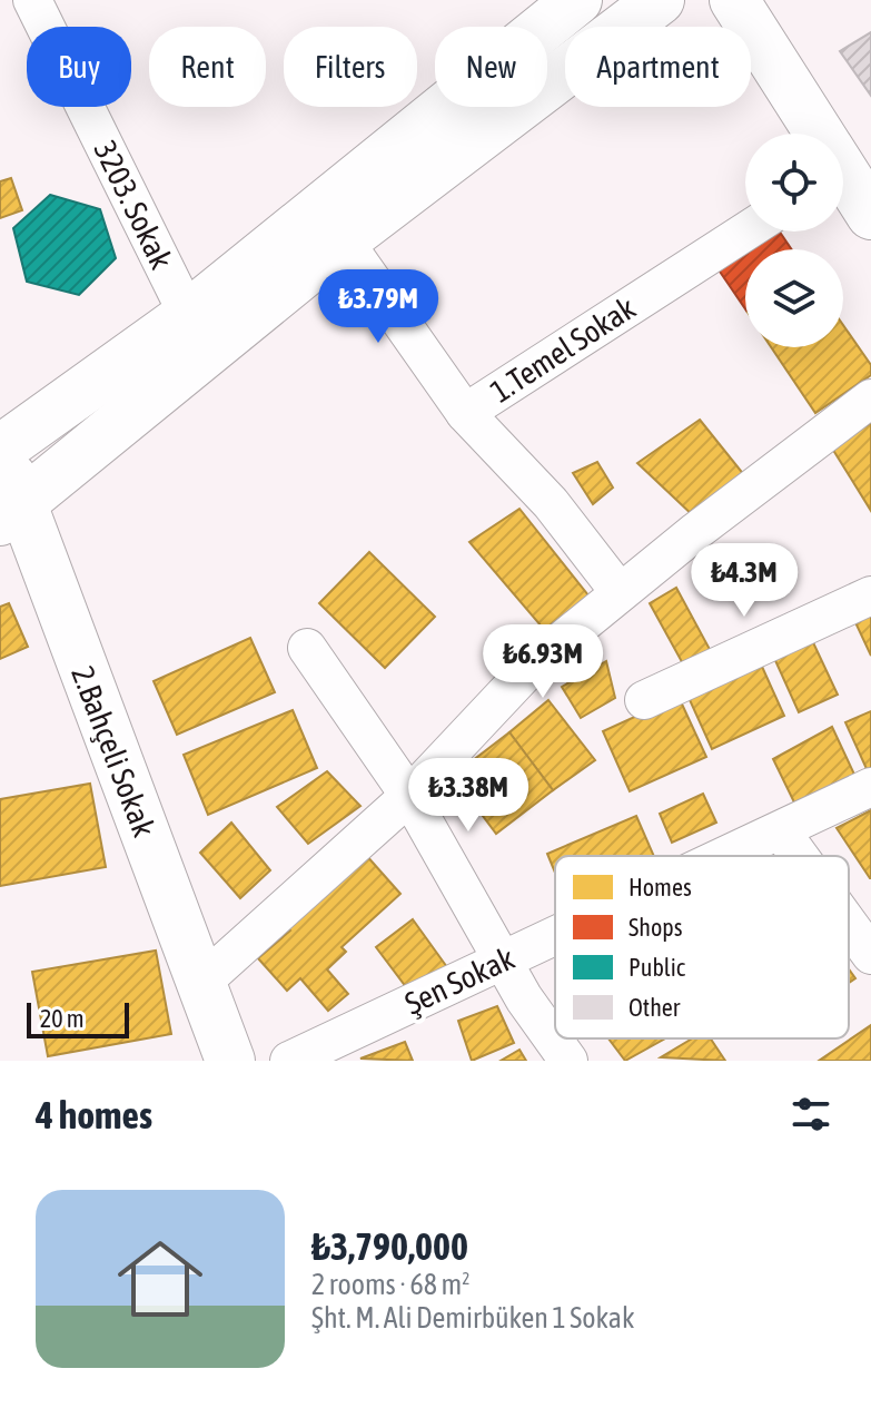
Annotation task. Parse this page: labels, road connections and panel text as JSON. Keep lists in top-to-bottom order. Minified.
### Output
{"streets":{"street":["3203. Sokak","1.Temel Sokak","2.Bahçeli Sokak","Şen Sokak"]},"legend":["Homes","Shops","Public","Other"],"scale_bar":"20 m","page":{"chip":["Buy","Rent","Filters","New","Apartment"],"price":["₺3.79M","₺4.3M","₺6.93M","₺3.38M"],"scale":"20 m","heading":"4 homes","list":[{"name":"₺3,790,000","note":"2 rooms · 68 m² · Şht. M. Ali Demirbüken 1 Sokak"}]}}
